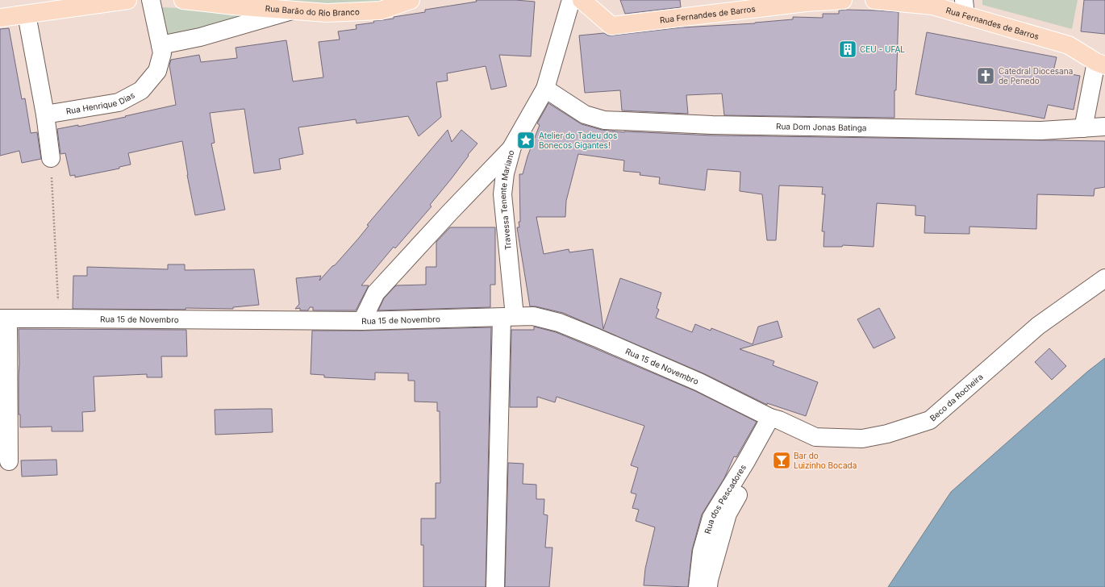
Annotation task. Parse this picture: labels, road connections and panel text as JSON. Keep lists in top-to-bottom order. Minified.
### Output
{"streets":{"main road":["Rua Barão do Rio Branco","Rua Fernandes de Barros"],"street":["Rua Henrique Dias","Rua Dom Jonas Batinga","Travessa Tenente Mariano","Rua 15 de Novembro","Beco da Rocheira","Rua dos Pescadores"]},"crossings":[["Rua Dom Jonas Batinga","Travessa Tenente Mariano"],["Travessa Tenente Mariano","Rua 15 de Novembro"],["Rua 15 de Novembro","Beco da Rocheira"],["Rua 15 de Novembro","Rua dos Pescadores"],["Beco da Rocheira","Rua dos Pescadores"]],"places":{"building":["CEU - UFAL"],"church":["Catedral Diocesana de Penedo"],"place":["Atelier do Tadeu dos Bonecos Gigantes!"],"bar":["Bar do Luizinho Bocada"]}}
